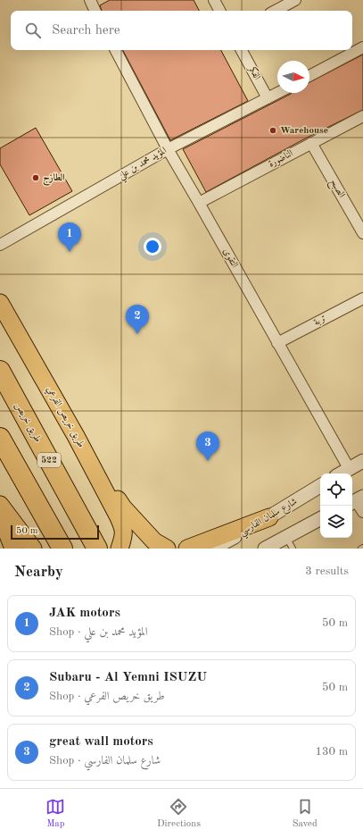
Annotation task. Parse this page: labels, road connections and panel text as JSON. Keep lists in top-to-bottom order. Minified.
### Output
{"streets":{"highway":["طريق خريص","522"],"main road":["طريق خريص الفرعي"],"street":["الفكر","الناضورة","المؤيد محمد بن علي","الصبح","التقوى","تربة","شارع سلمان الفارسي"]},"crossings":[["الفكر","المؤيد محمد بن علي"],["الناضورة","الصبح"],["الناضورة","التقوى"],["المؤيد محمد بن علي","التقوى"],["التقوى","تربة"]],"places":["Warehouse","الطازج"],"scale_bar":"50 m","north":"right","page":{"search":"Search here","pins":["1","2","3"],"scale":"50 m","heading":["Nearby","3 results"],"list":[{"mark":"1","name":"JAK motors","note":"Shop · المؤيد محمد بن علي","value":"50 m"},{"mark":"2","name":"Subaru - Al Yemni ISUZU","note":"Shop · طريق خريص الفرعي","value":"50 m"},{"mark":"3","name":"great wall motors","note":"Shop · شارع سلمان الفارسي","value":"130 m"}],"nav":["Map","Directions","Saved"]}}
